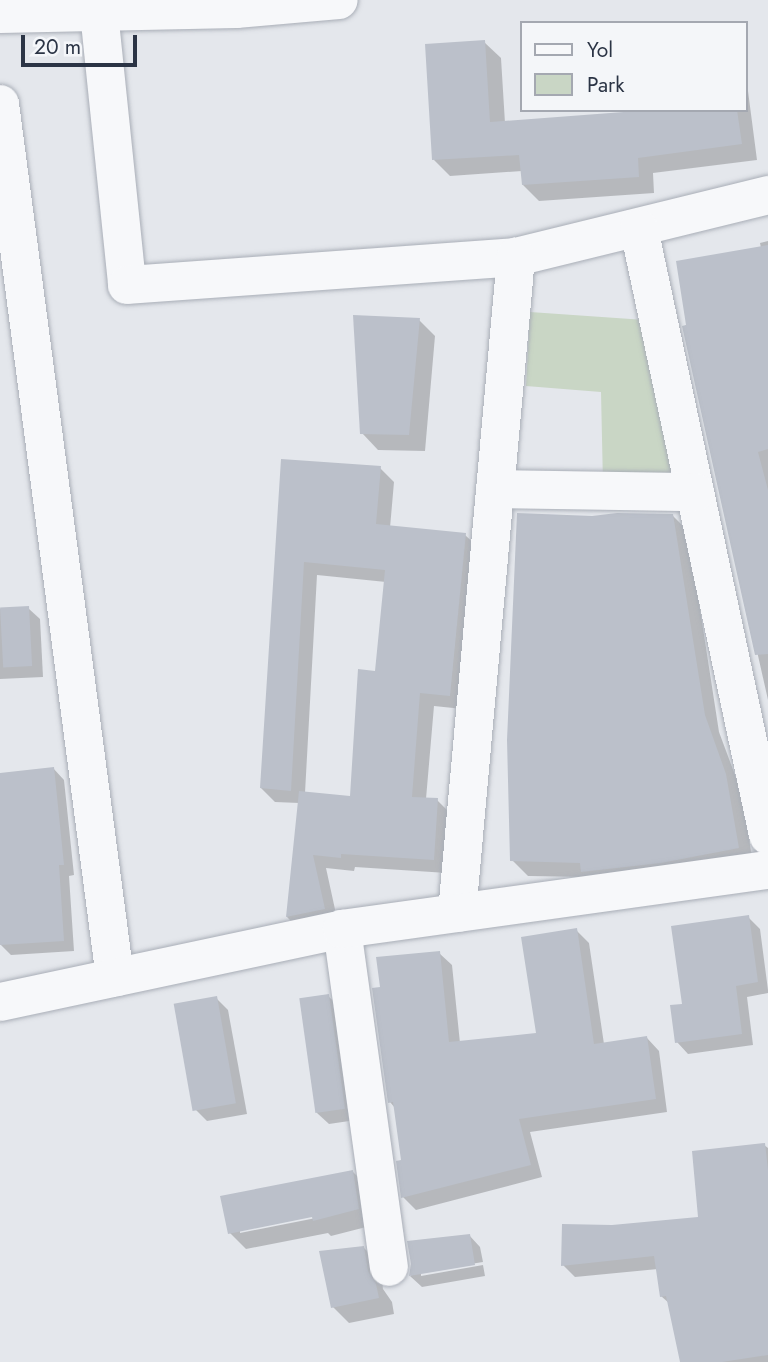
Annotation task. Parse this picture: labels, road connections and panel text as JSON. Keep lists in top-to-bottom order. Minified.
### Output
{"legend":["Yol","Park"],"scale_bar":"20 m"}
